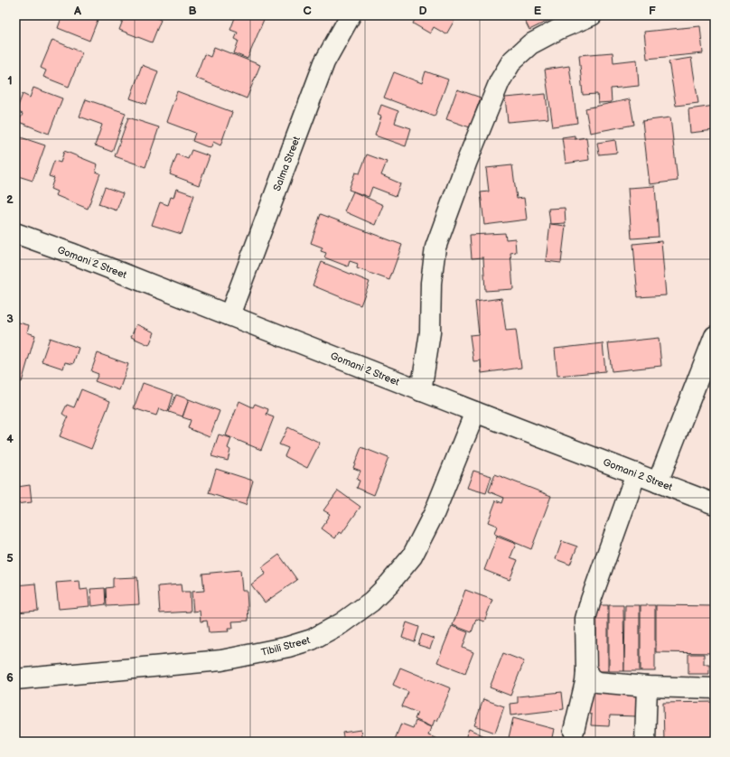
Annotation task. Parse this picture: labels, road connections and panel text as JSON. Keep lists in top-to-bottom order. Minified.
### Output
{"streets":{"street":["Salma Street","Gomani 2 Street","Tibili Street"]},"crossings":[["Salma Street","Gomani 2 Street"],["Gomani 2 Street","Tibili Street"]],"grid":{"columns":["A","B","C","D","E","F"],"rows":["1","2","3","4","5","6"]}}
